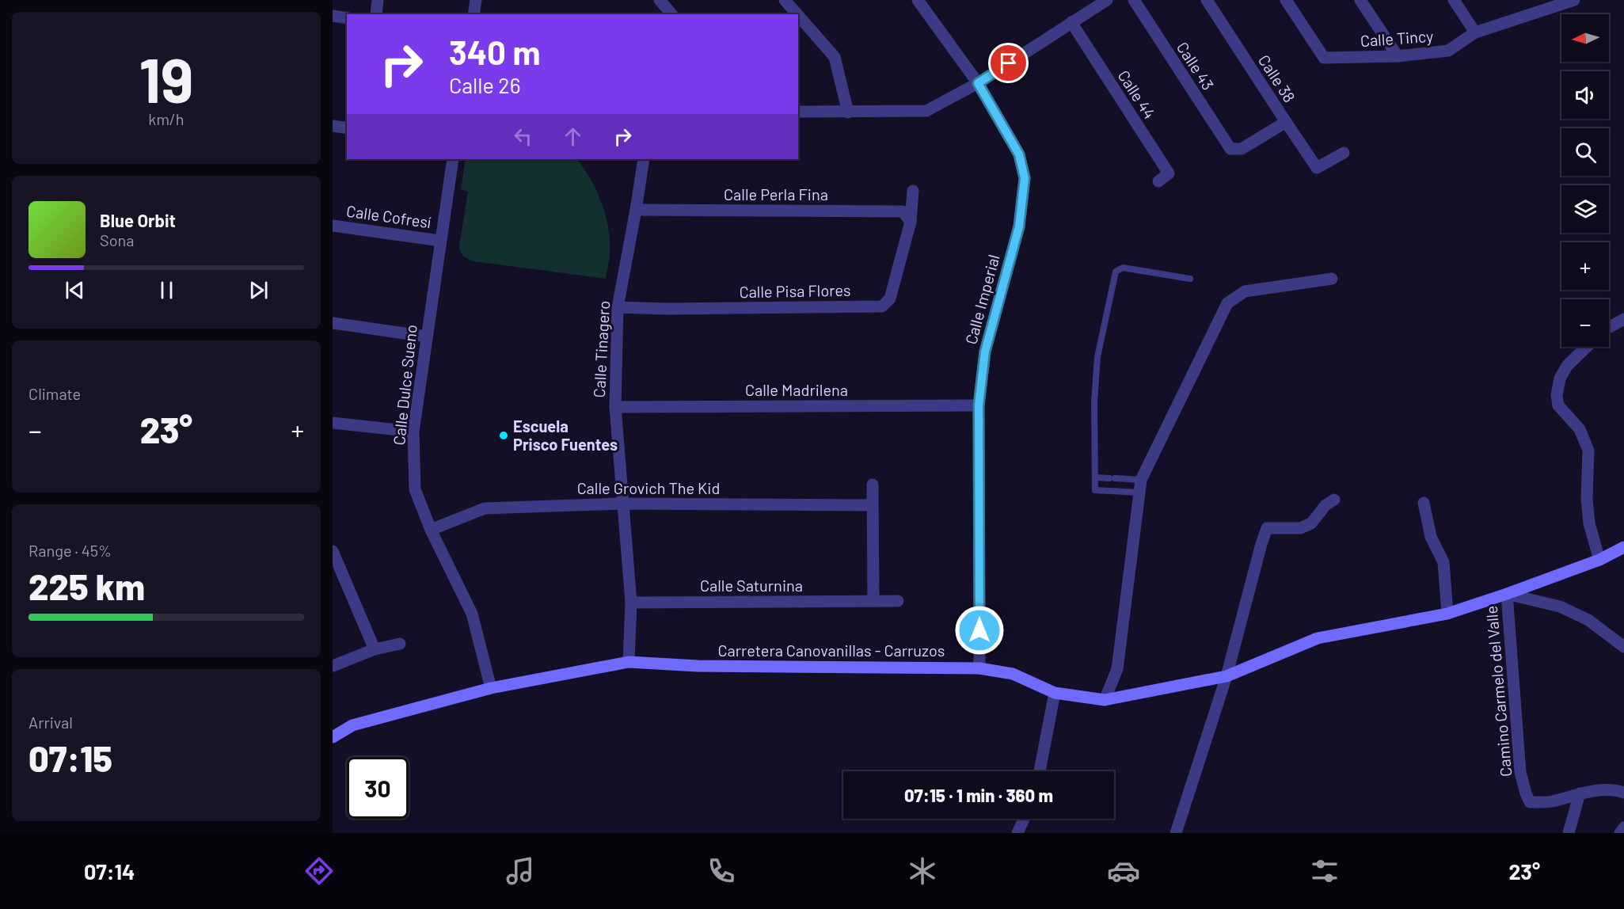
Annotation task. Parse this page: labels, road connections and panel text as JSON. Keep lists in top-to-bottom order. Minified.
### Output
{"streets":{"street":["Calle Tincy","Calle 43","Calle 38","Calle 44","Calle Perla Fina","Calle Cofresí","Calle Pisa Flores","Calle Imperial","Calle Tinagero","Calle Dulce Sueno","Calle Madrilena","Calle Grovich The Kid","Calle Saturnina","Carretera Canovanillas - Carruzos","Camino Carmelo del Valle"]},"crossings":[["Calle 43","Calle 38"],["Calle Perla Fina","Calle Pisa Flores"],["Calle Perla Fina","Calle Tinagero"],["Calle Cofresí","Calle Dulce Sueno"],["Calle Pisa Flores","Calle Tinagero"],["Calle Imperial","Calle Madrilena"],["Calle Imperial","Carretera Canovanillas - Carruzos"],["Calle Tinagero","Calle Madrilena"],["Calle Tinagero","Calle Grovich The Kid"],["Calle Tinagero","Calle Saturnina"],["Calle Tinagero","Carretera Canovanillas - Carruzos"],["Calle Dulce Sueno","Calle Grovich The Kid"],["Calle Dulce Sueno","Carretera Canovanillas - Carruzos"],["Carretera Canovanillas - Carruzos","Camino Carmelo del Valle"]],"places":["Escuela Prisco Fuentes"],"north":"left","page":{"tile":[["19","km/h"],"Climate",["Range · 45%","225 km"],["Arrival","07:15"]],"map_buttons":["+","−"],"turn":["340 m","Calle 26"],"song":["Blue Orbit","Sona"],"heat":["−","23°","+"],"limit":"30","trip":"07:15 · 1 min · 360 m","tabs":["07:14","23°"]}}
